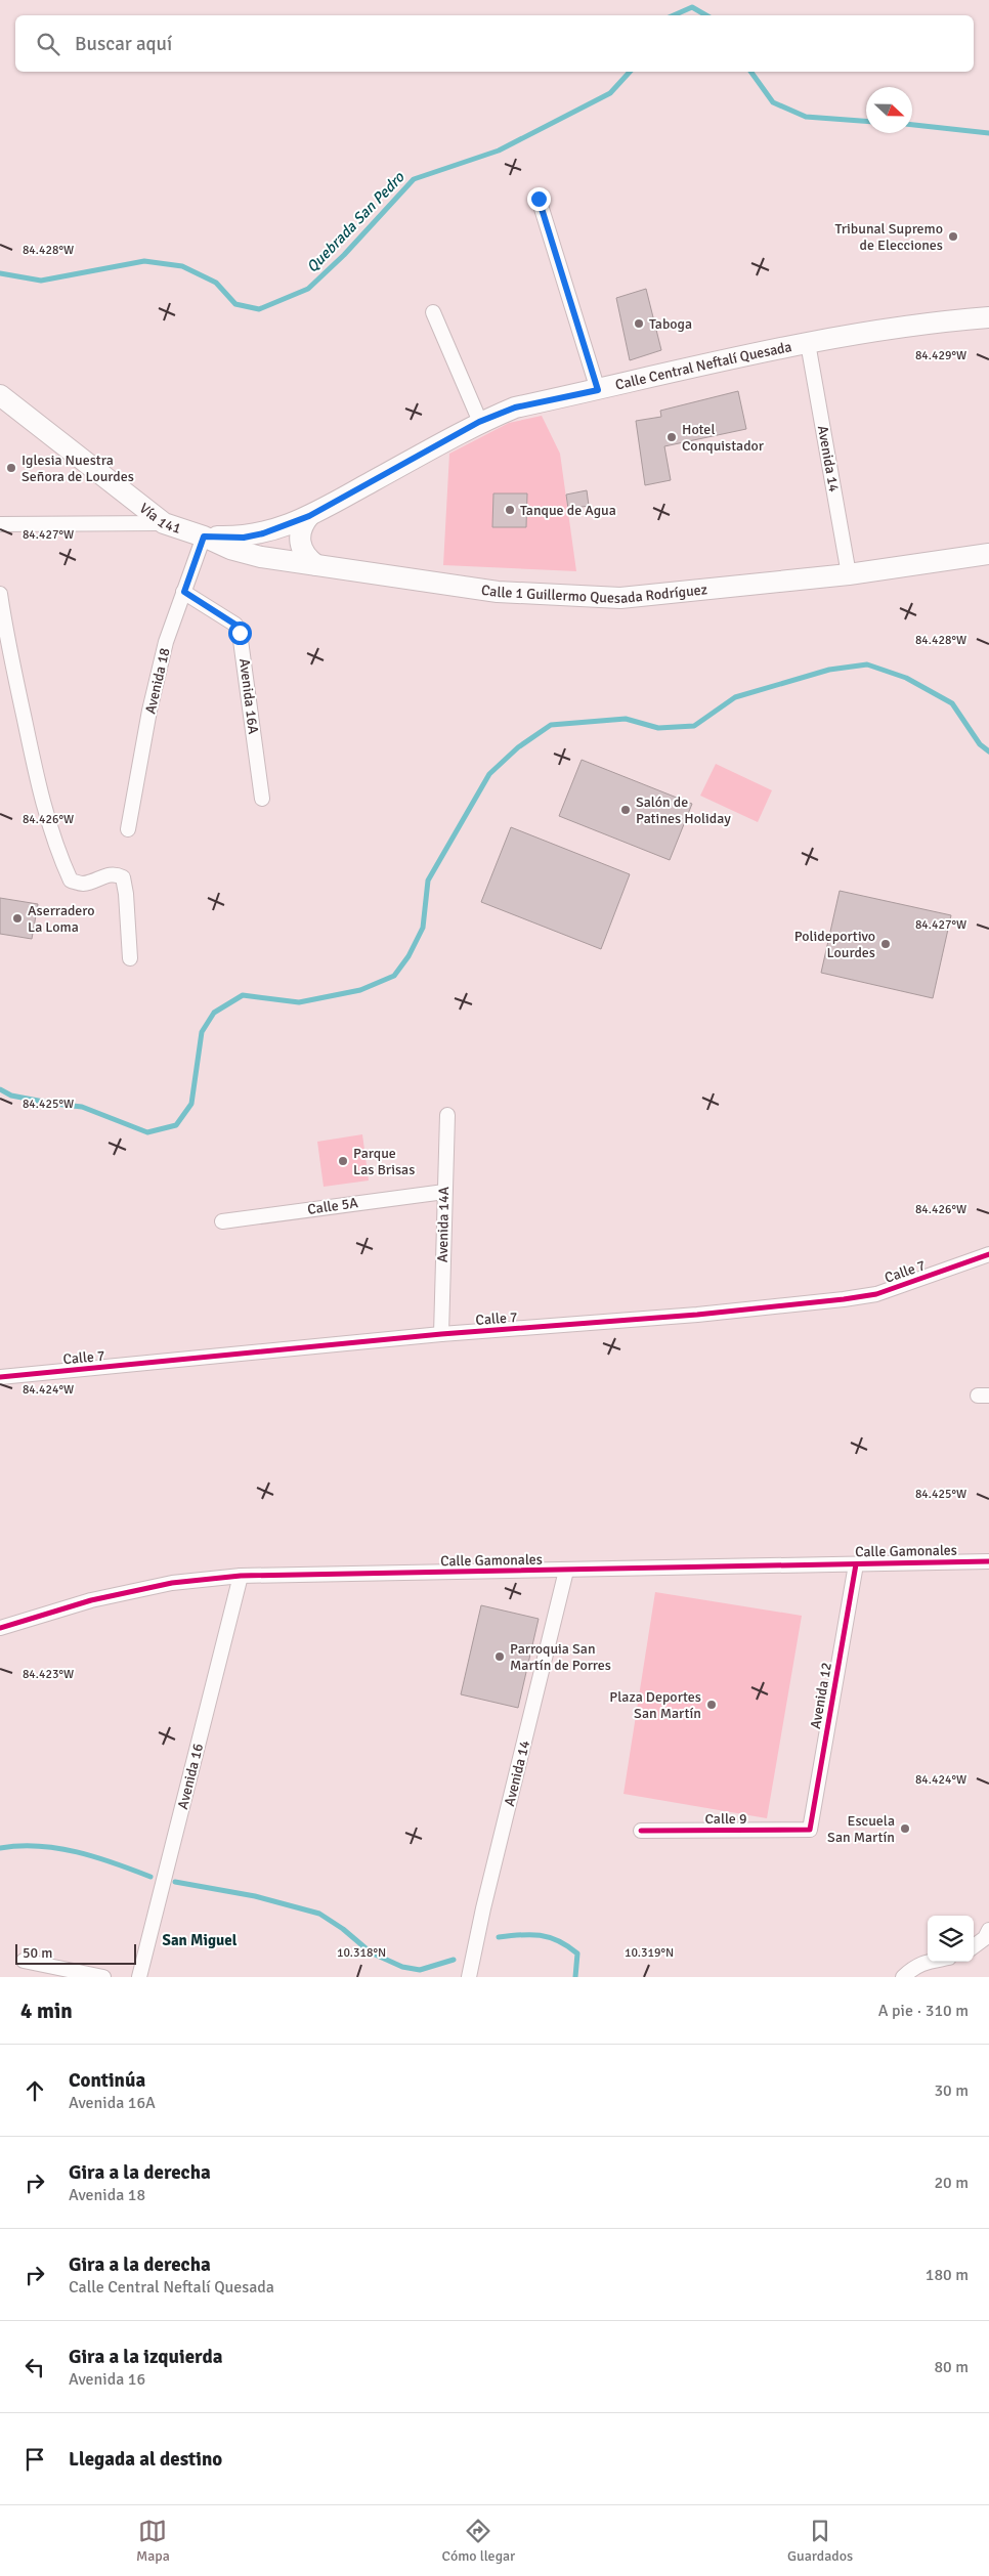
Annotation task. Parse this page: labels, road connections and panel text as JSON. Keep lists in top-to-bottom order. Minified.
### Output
{"streets":{"main road":["Calle Central Neftalí Quesada","Vía 141","Calle 1 Guillermo Quesada Rodríguez"],"street":["Avenida 14","Avenida 18","Avenida 16A","Calle 5A","Avenida 14A","Calle 7","Calle Gamonales","Avenida 12","Avenida 16","Calle 9"]},"crossings":[["Calle Central Neftalí Quesada","Avenida 14"],["Calle Central Neftalí Quesada","Vía 141"],["Calle Central Neftalí Quesada","Calle 1 Guillermo Quesada Rodríguez"],["Calle Central Neftalí Quesada","Avenida 18"],["Avenida 14","Calle 1 Guillermo Quesada Rodríguez"],["Avenida 14","Calle Gamonales"],["Vía 141","Calle 1 Guillermo Quesada Rodríguez"],["Vía 141","Avenida 18"],["Calle 1 Guillermo Quesada Rodríguez","Avenida 18"],["Avenida 18","Avenida 16A"],["Calle 5A","Avenida 14A"],["Avenida 14A","Calle 7"],["Calle Gamonales","Avenida 12"],["Calle Gamonales","Avenida 16"],["Avenida 12","Calle 9"]],"districts":["San Miguel"],"water":["Quebrada San Pedro"],"places":["Tribunal Supremo de Elecciones","Taboga","Hotel Conquistador","Iglesia Nuestra Señora de Lourdes","Tanque de Agua","Salón de Patines Holiday","Aserradero La Loma","Polideportivo Lourdes","Parque Las Brisas","Parroquia San Martín de Porres","Plaza Deportes San Martín","Escuela San Martín"],"scale_bar":"50 m","north":"right","page":{"search":"Buscar aquí","scale":"50 m","heading":["4 min","A pie · 310 m"],"list":[["Continúa","Avenida 16A","30 m"],["Gira a la derecha","Avenida 18","20 m"],["Gira a la derecha","Calle Central Neftalí Quesada","180 m"],["Gira a la izquierda","Avenida 16","80 m"],"Llegada al destino"],"nav":["Mapa","Cómo llegar","Guardados"]},"coordinates":["84.428°W","84.429°W","84.427°W","84.426°W","84.425°W","84.424°W","84.423°W","10.318°N","10.319°N"]}
